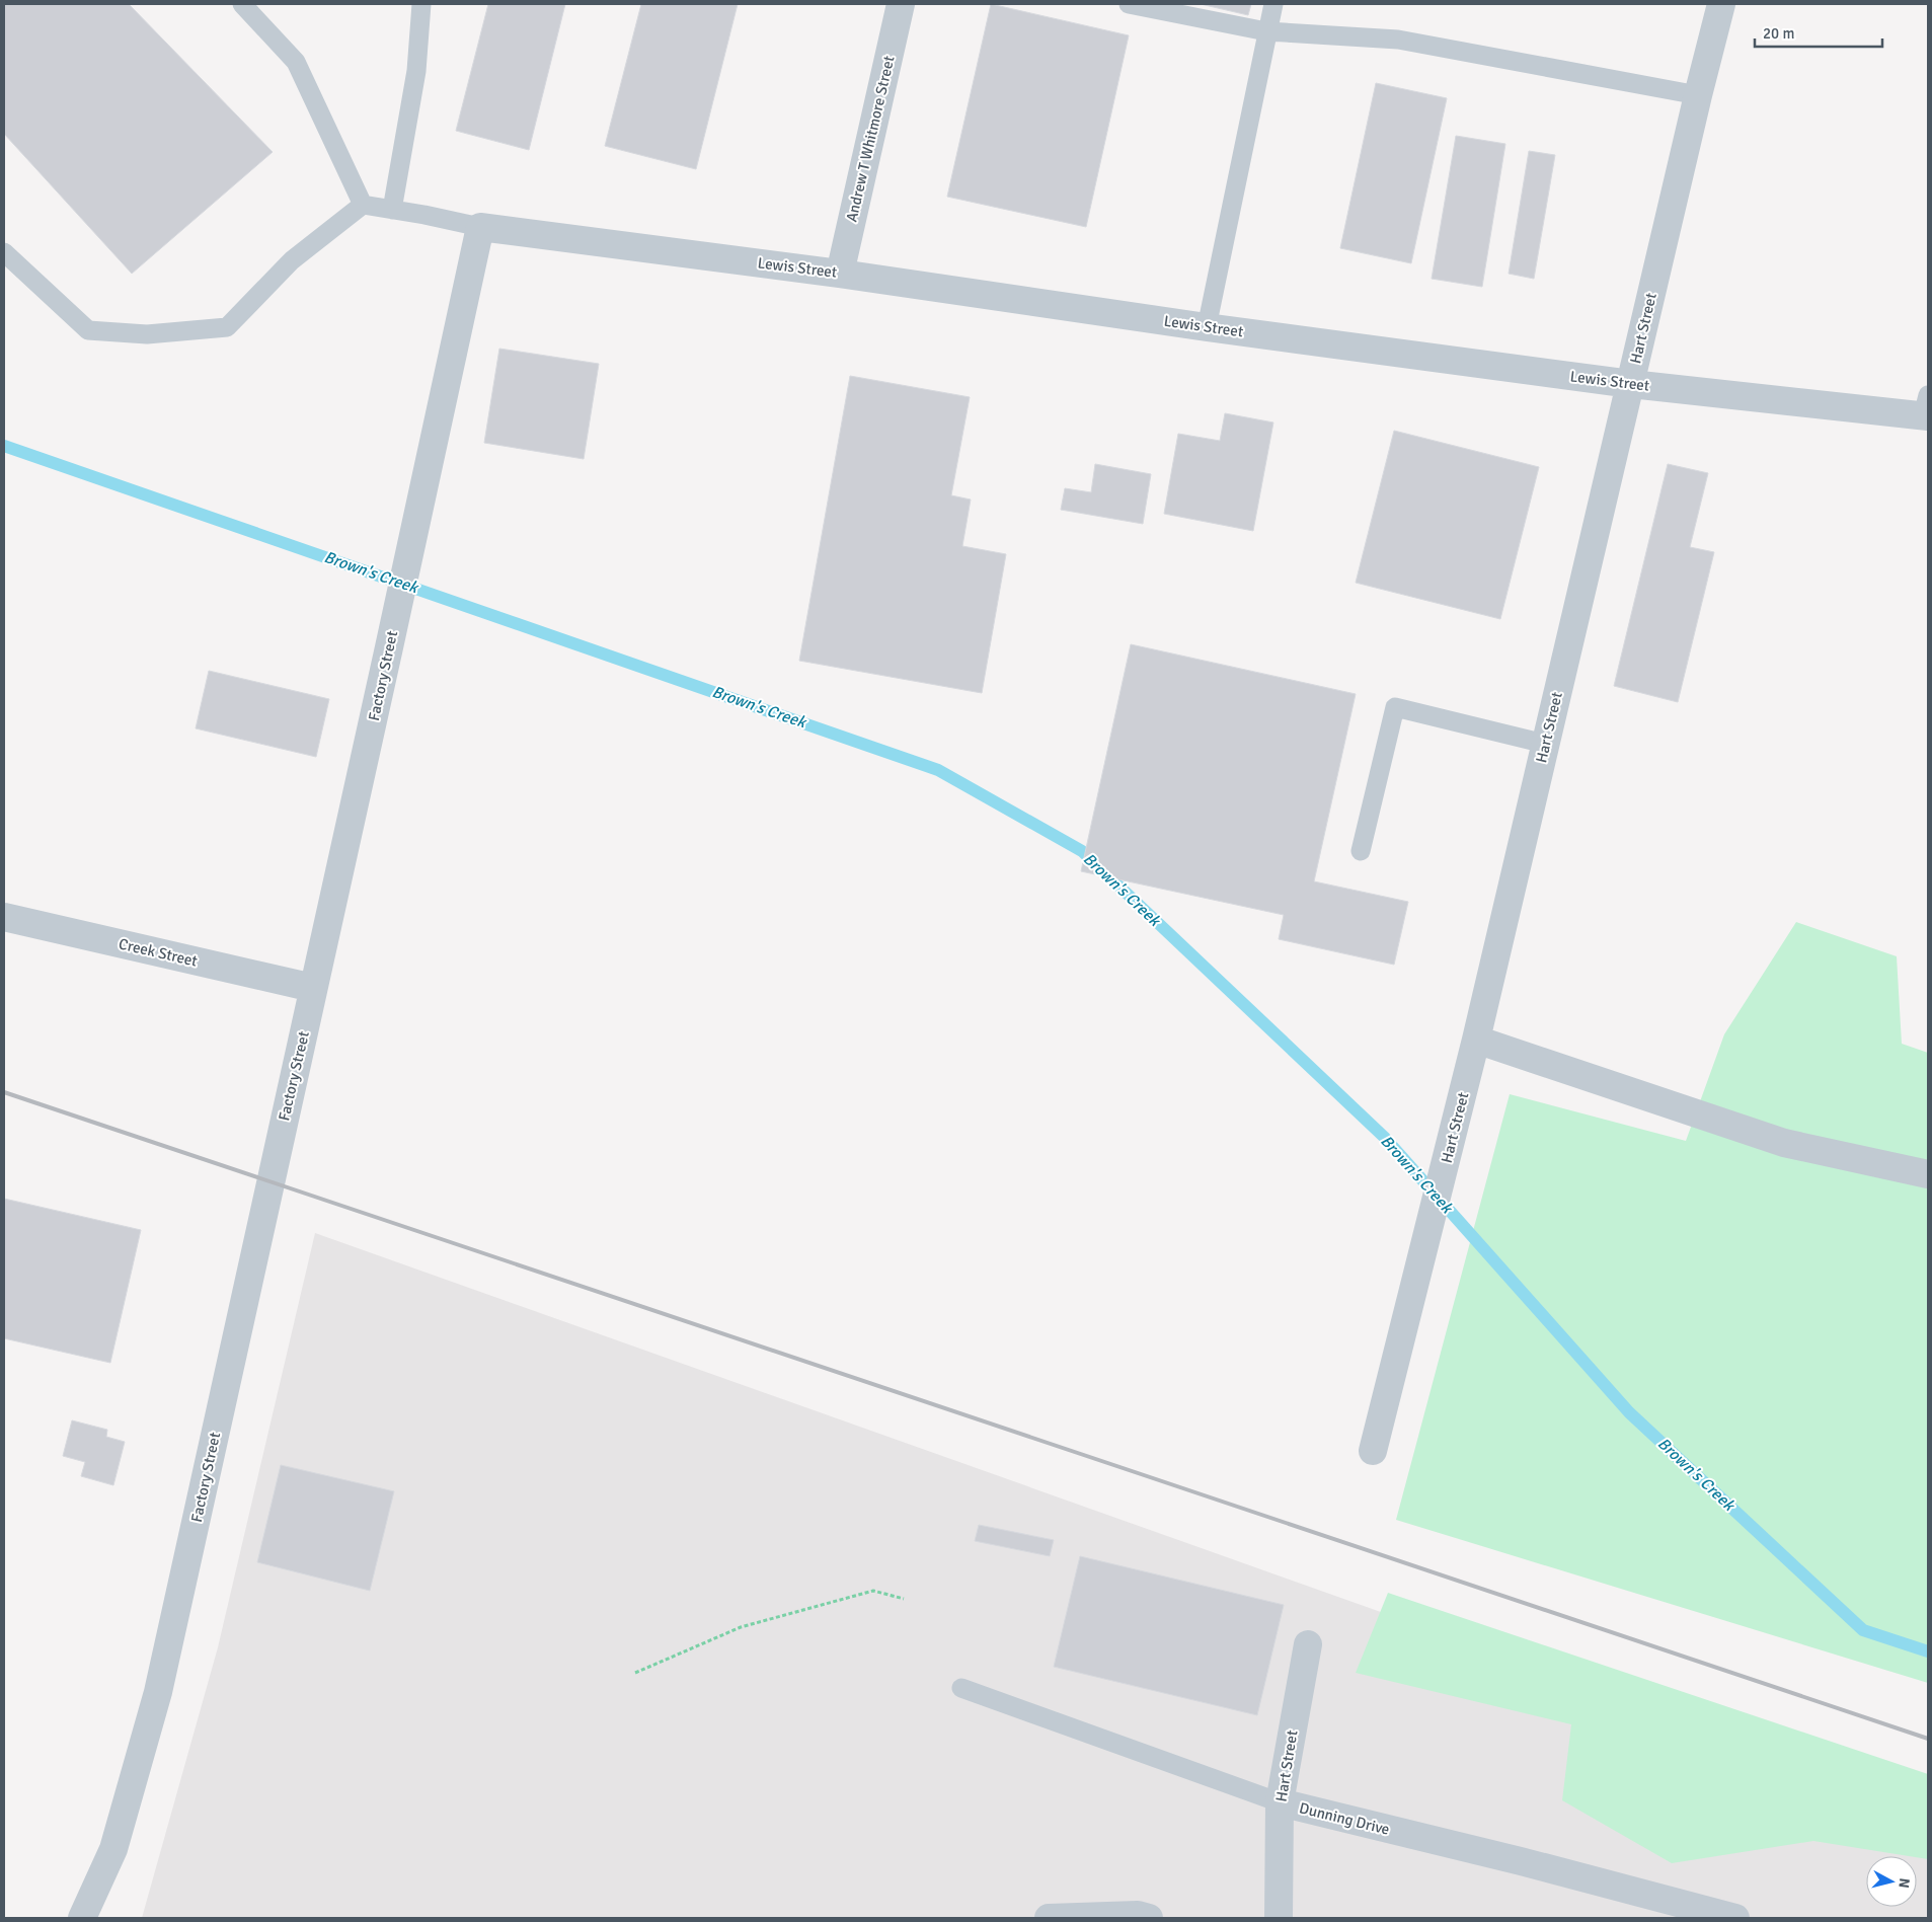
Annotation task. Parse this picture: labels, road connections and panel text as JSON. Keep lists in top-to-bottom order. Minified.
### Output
{"streets":{"street":["Andrew T Whitmore Street","Lewis Street","Hart Street","Factory Street","Creek Street","Dunning Drive"]},"crossings":[["Andrew T Whitmore Street","Lewis Street"],["Lewis Street","Hart Street"],["Lewis Street","Factory Street"],["Hart Street","Dunning Drive"],["Factory Street","Creek Street"]],"water":["Brown's Creek"],"scale_bar":"20 m","north":"right"}
